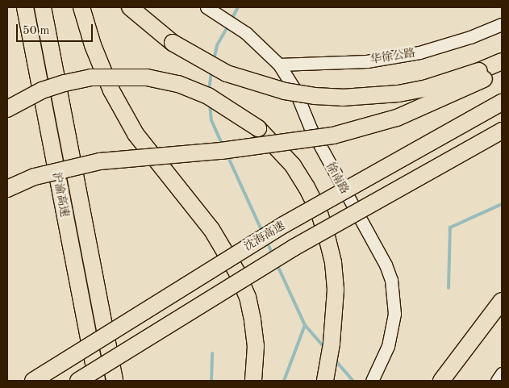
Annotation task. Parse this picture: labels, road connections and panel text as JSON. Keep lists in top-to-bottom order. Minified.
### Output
{"streets":{"highway":["沪渝高速","沈海高速"],"street":["华徐公路","徐南路"]},"crossings":[["华徐公路","徐南路"]],"scale_bar":"50 m"}
